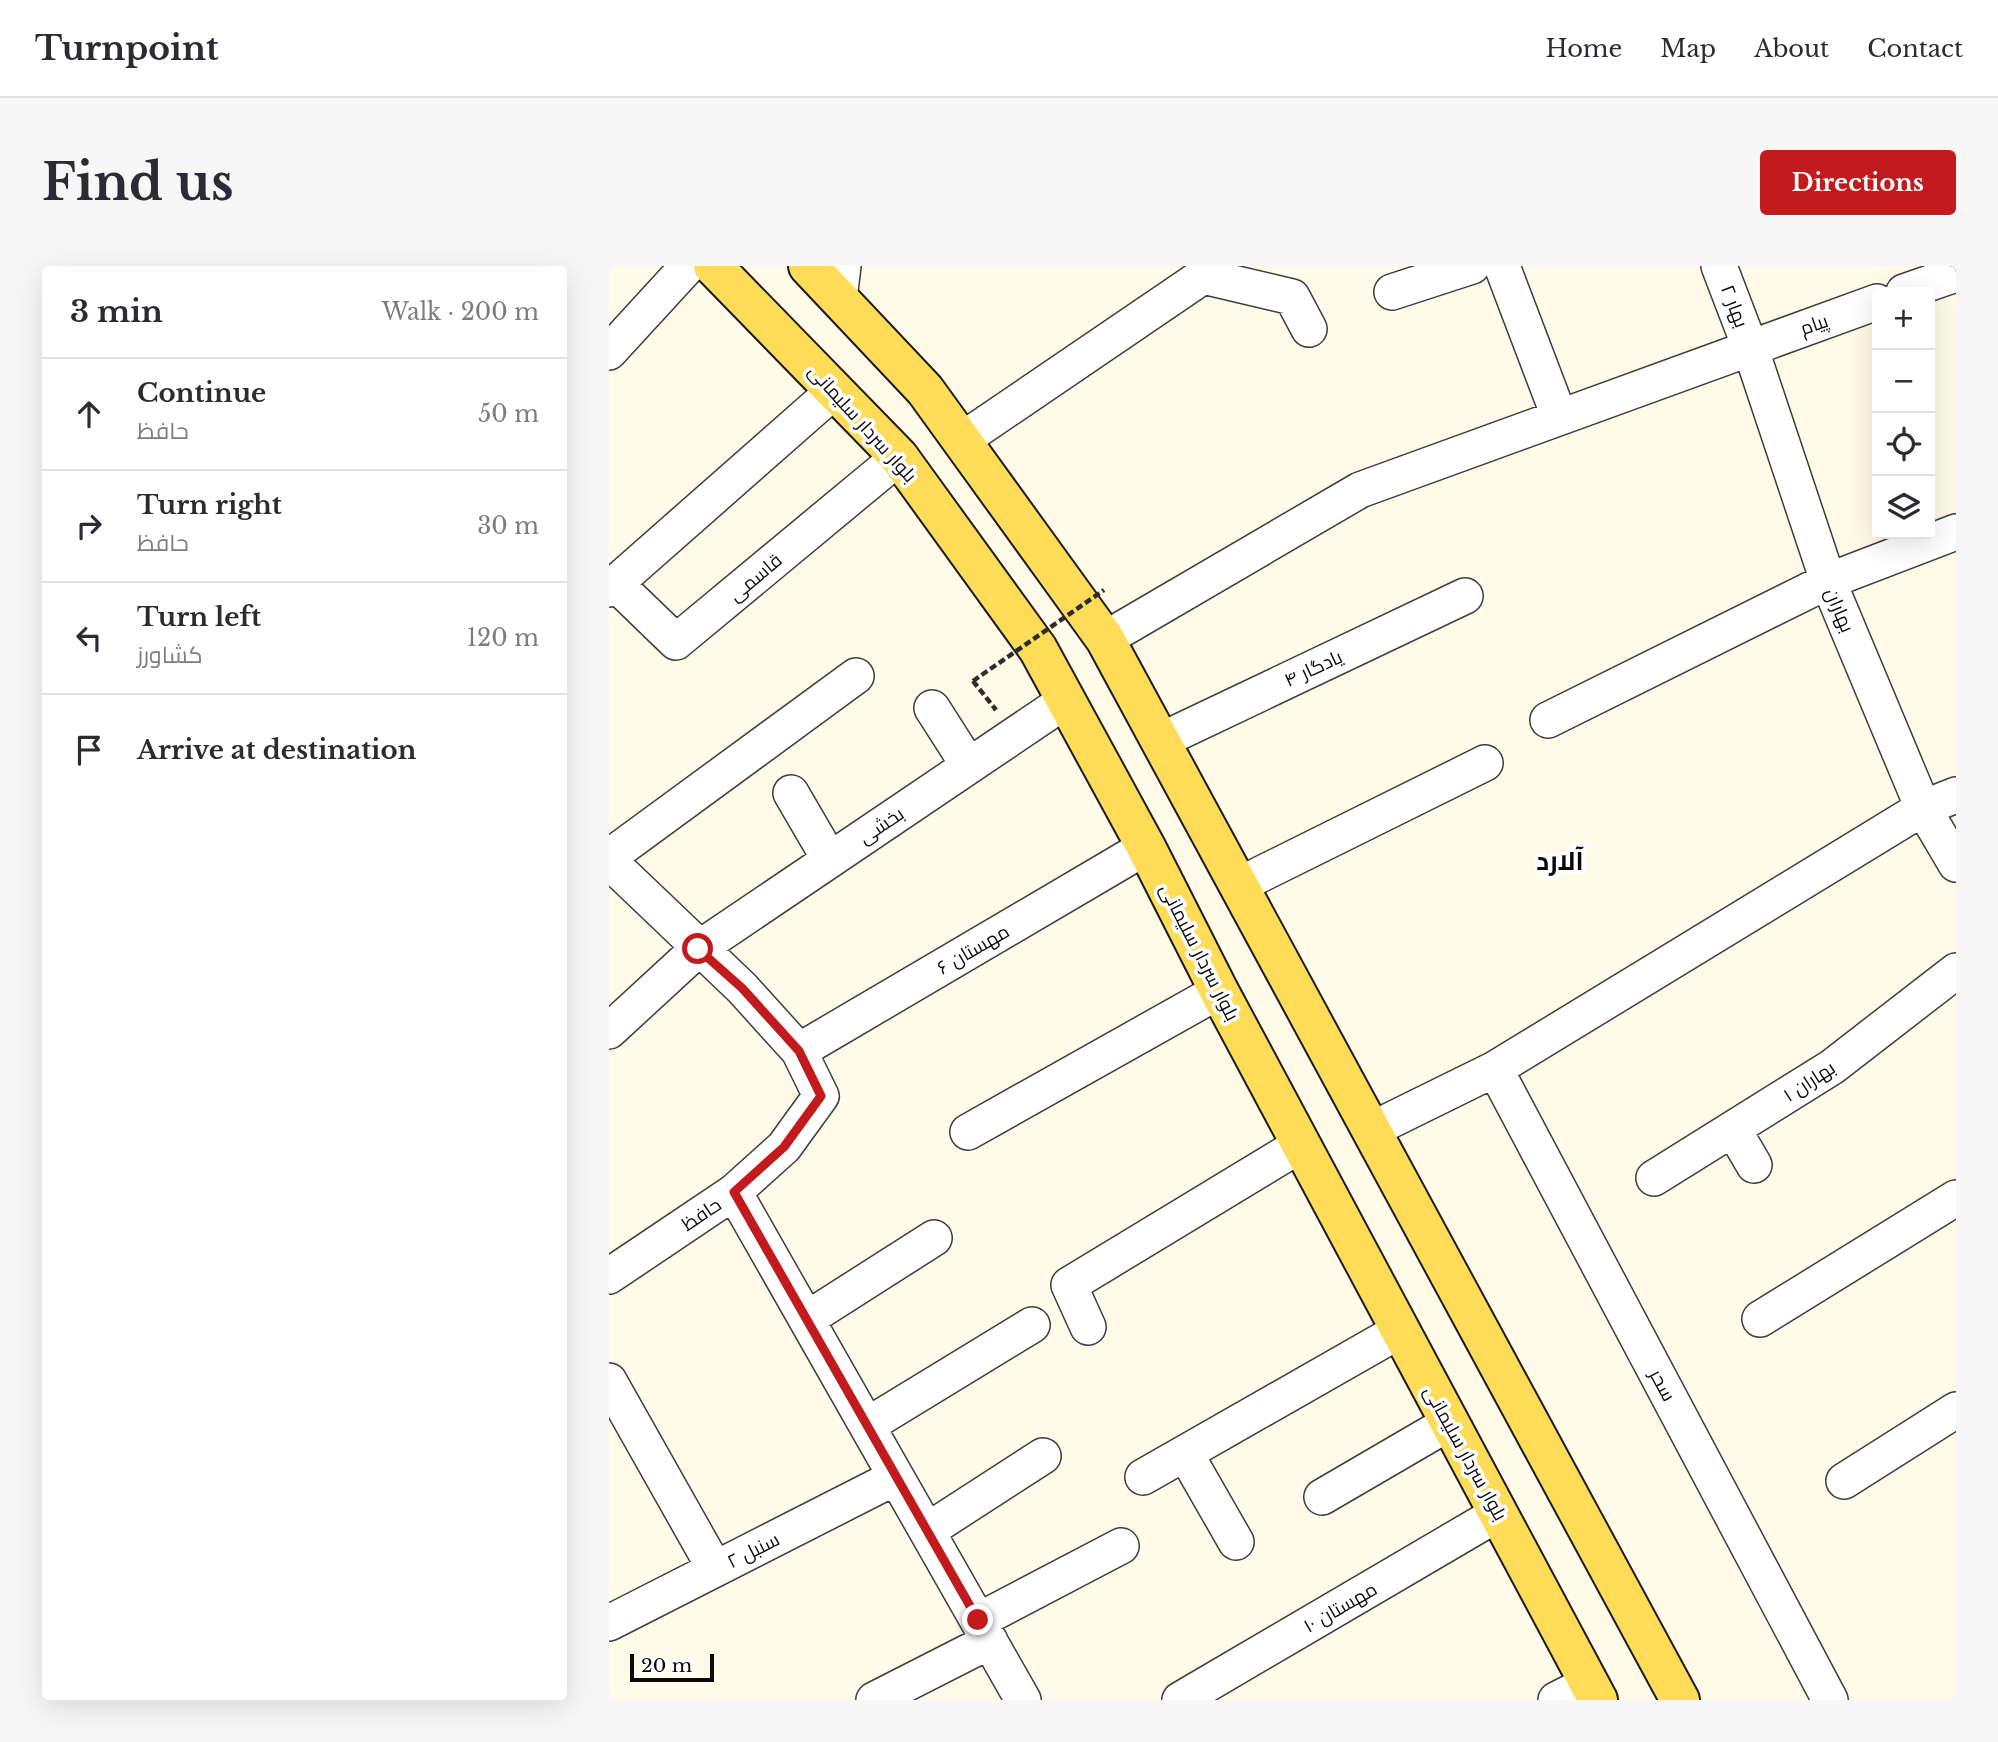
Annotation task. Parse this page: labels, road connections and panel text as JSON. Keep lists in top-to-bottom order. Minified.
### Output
{"streets":{"main road":["بلوار سردار سلیمانی"],"street":["بهار ۲","پیام","قاسمی","بهاران","یادگار ۴","بخشی","مهستان ۶","بهاران ۱","حافظ","سحر","سنبل ۲","مهستان ۱۰"]},"crossings":[["بهار ۲","پیام"],["بهار ۲","بهاران"],["پیام","بهاران"],["بلوار سردار سلیمانی","قاسمی"],["بلوار سردار سلیمانی","بخشی"],["بلوار سردار سلیمانی","مهستان ۶"],["بلوار سردار سلیمانی","مهستان ۱۰"],["بخشی","حافظ"],["مهستان ۶","حافظ"]],"districts":["آلارد"],"scale_bar":"20 m","page":{"header":"Turnpoint","nav":["Home","Map","About","Contact"],"buttons":"Directions","title":"Find us","heading":["3 min","Walk · 200 m"],"map_buttons":["+","−"],"list":[["Continue","حافظ","50 m"],["Turn right","حافظ","30 m"],["Turn left","کشاورز","120 m"],"Arrive at destination"],"scale":"20 m"}}
